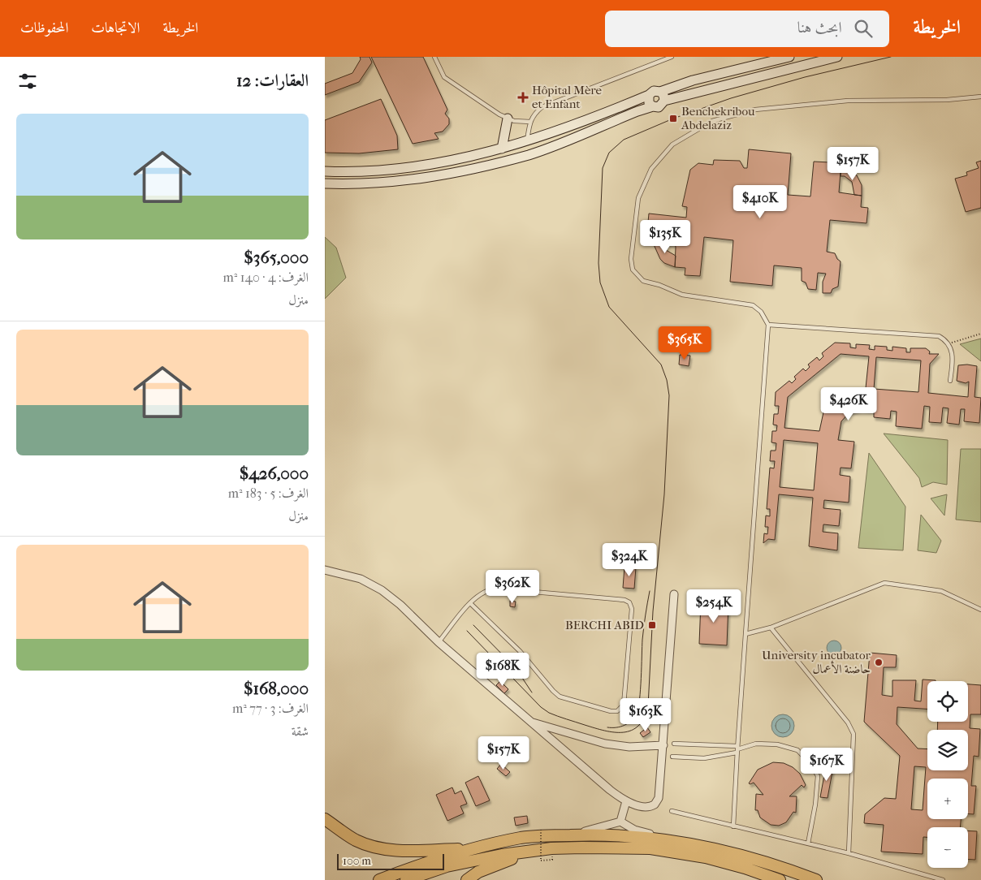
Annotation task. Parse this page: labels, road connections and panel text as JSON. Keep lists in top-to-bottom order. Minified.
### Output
{"places":{"health":["Hôpital Mère et Enfant"],"transit":["Benchekribou Abdelaziz","BERCHI ABID"],"other":["University incubator حاضنة الأعمال"]},"scale_bar":"100 m","page":{"header":"الخريطة","search":"ابحث هنا","nav":["الخريطة","الاتجاهات","المحفوظات"],"heading":"العقارات: 12","list":[{"name":"$365,000","note":"الغرف: 4 · 140 m² · منزل"},{"name":"$426,000","note":"الغرف: 5 · 183 m² · منزل"},{"name":"$168,000","note":"الغرف: 3 · 77 m² · شقة"}],"price":["$157K","$410K","$135K","$365K","$426K","$324K","$362K","$254K","$168K","$163K","$157K","$167K"],"map_buttons":["+","−"],"scale":"100 m"}}
